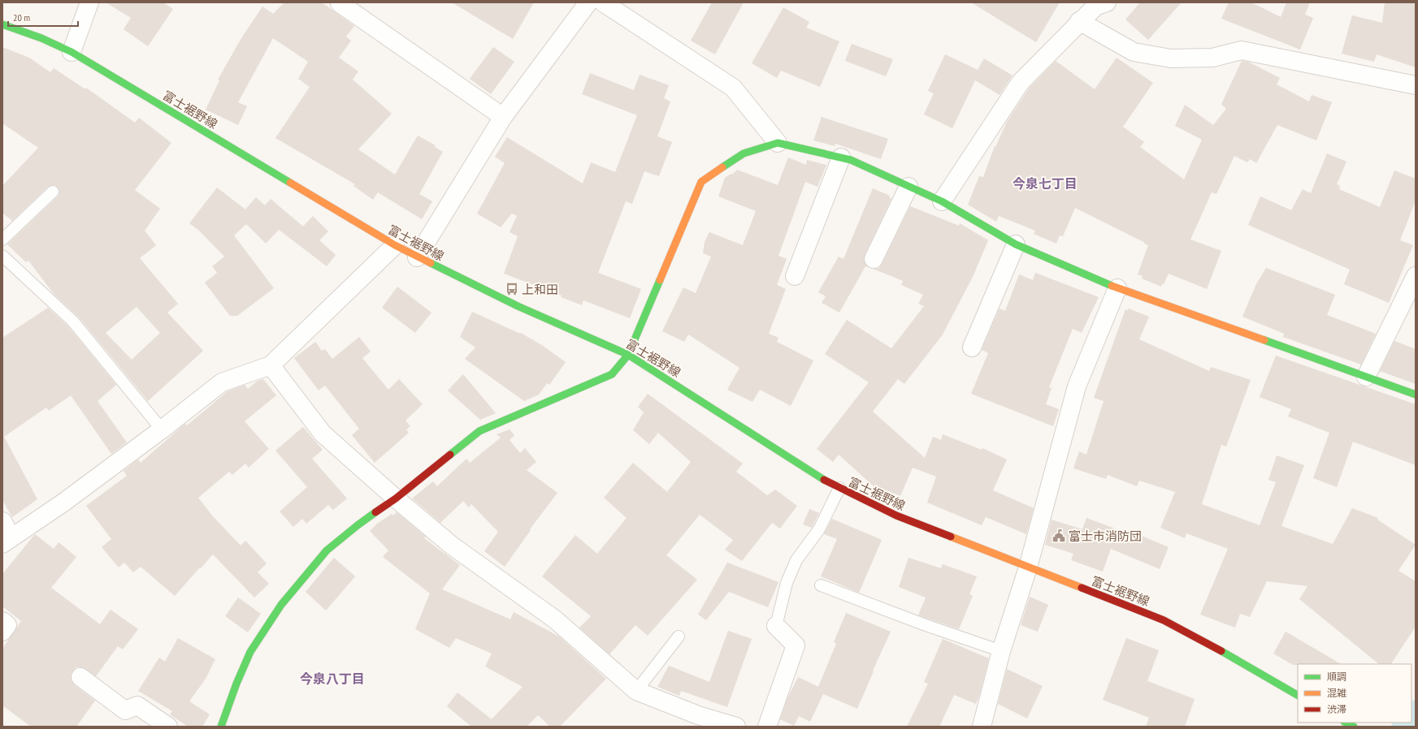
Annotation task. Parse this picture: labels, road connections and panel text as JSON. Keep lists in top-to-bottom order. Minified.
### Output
{"streets":{"street":["富士裾野線"]},"districts":["今泉七丁目","今泉八丁目"],"places":{"bus stop":["上和田"],"public building":["富士市消防団"]},"legend":["順調","混雑","渋滞"],"scale_bar":"20 m"}
